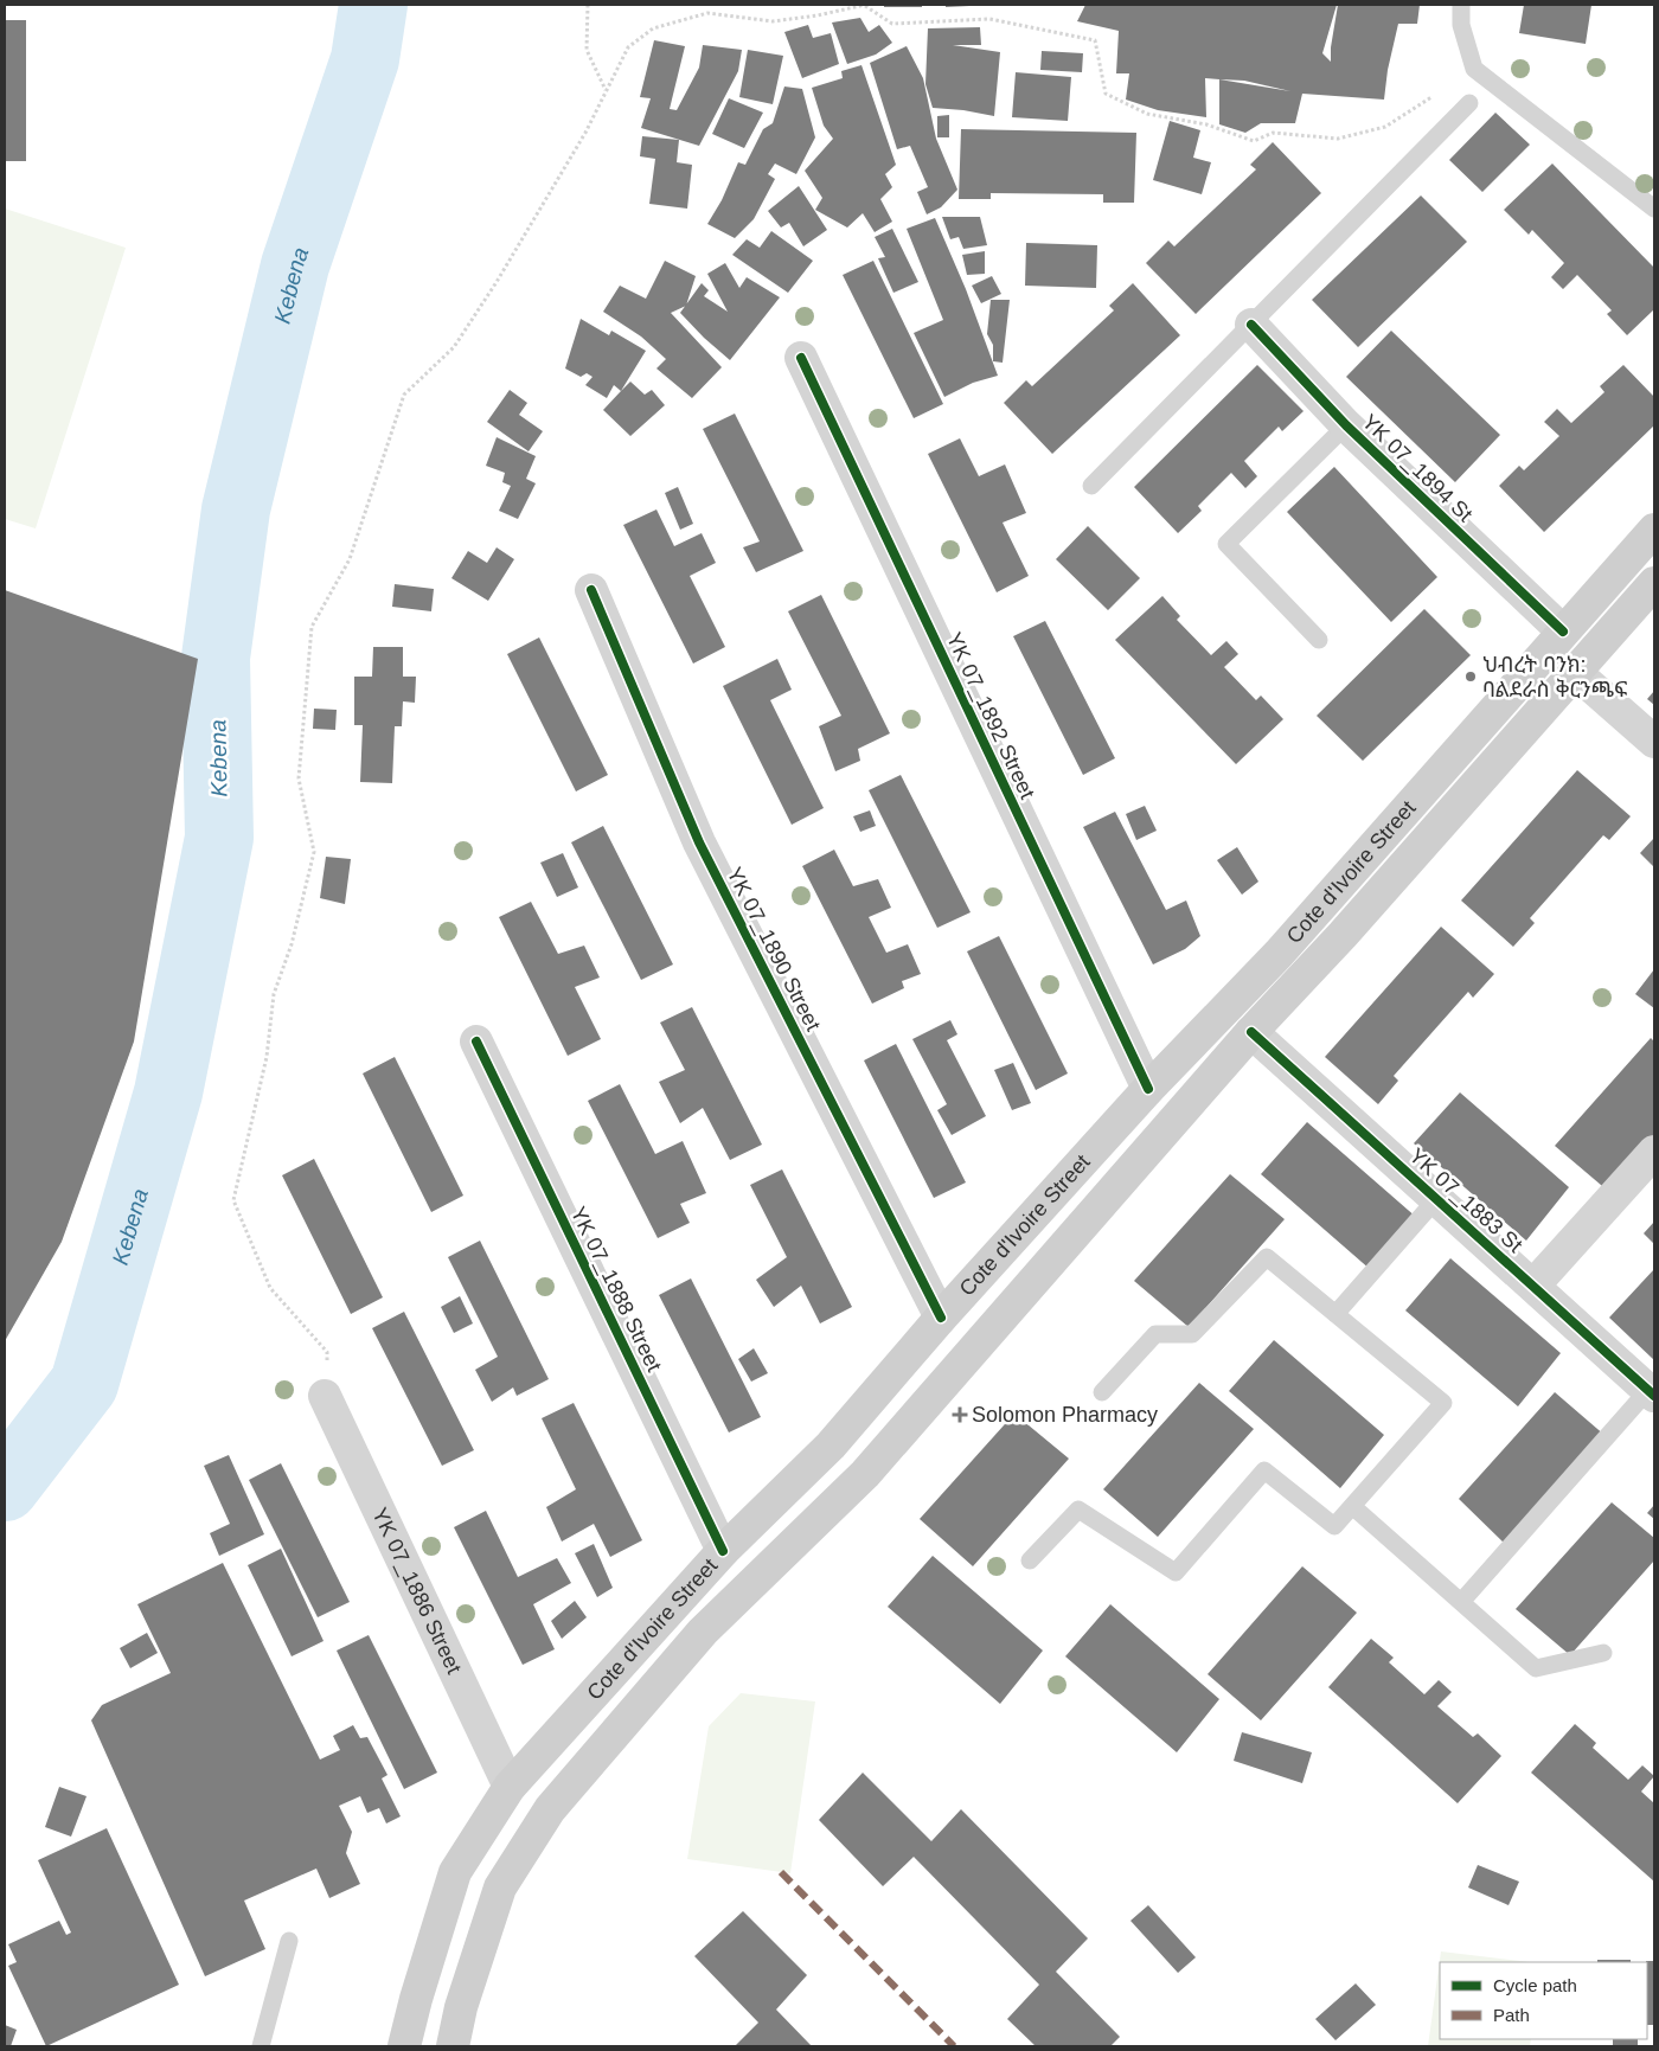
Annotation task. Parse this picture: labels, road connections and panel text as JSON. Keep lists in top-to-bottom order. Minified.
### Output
{"streets":{"main road":["Cote d'Ivoire Street"],"street":["YK 07_1894 St","YK 07_1892 Street","YK 07_1890 Street","YK 07_1883 St","YK 07_1888 Street","YK 07_1886 Street"]},"crossings":[["YK 07_1894 St","Cote d'Ivoire Street"],["YK 07_1892 Street","Cote d'Ivoire Street"],["Cote d'Ivoire Street","YK 07_1890 Street"],["Cote d'Ivoire Street","YK 07_1883 St"],["Cote d'Ivoire Street","YK 07_1888 Street"],["Cote d'Ivoire Street","YK 07_1886 Street"]],"water":["Kebena"],"places":{"other":["ህብረት ባንክ: ባልደራስ ቅርንጫፍ"],"health":["Solomon Pharmacy"]},"legend":["Cycle path","Path"]}
